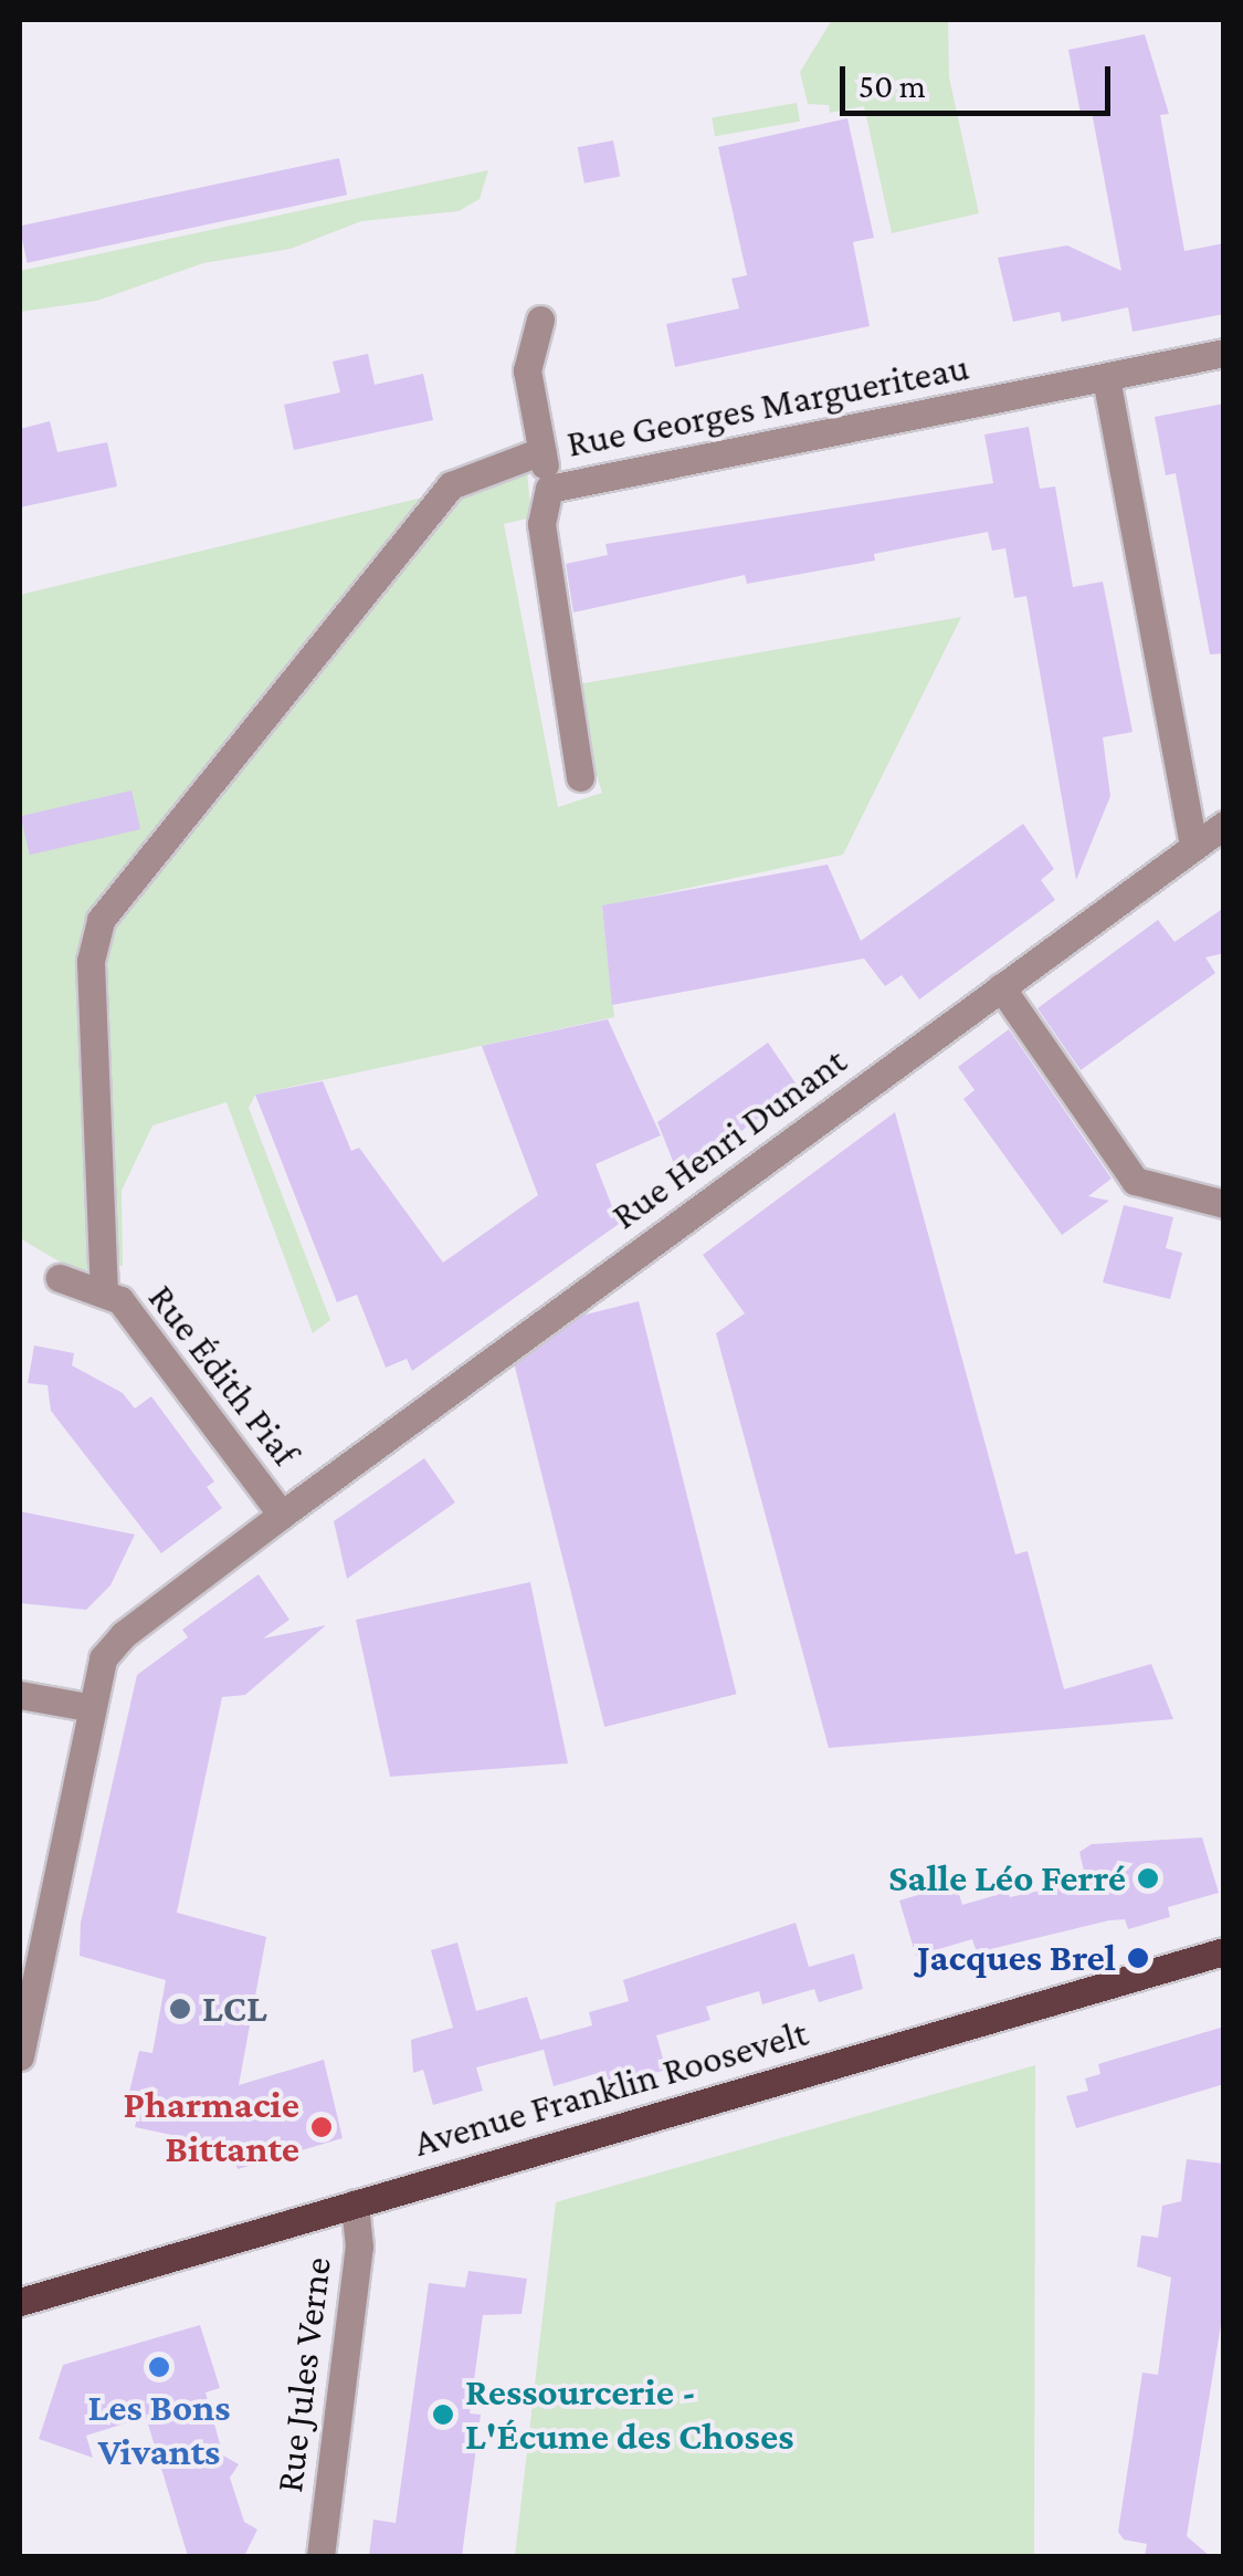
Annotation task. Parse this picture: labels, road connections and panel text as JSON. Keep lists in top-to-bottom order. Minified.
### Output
{"streets":{"main road":["Avenue Franklin Roosevelt"],"street":["Rue Georges Margueriteau","Rue Henri Dunant","Rue Édith Piaf","Rue Jules Verne"]},"crossings":[["Rue Henri Dunant","Rue Édith Piaf"],["Avenue Franklin Roosevelt","Rue Jules Verne"]],"places":["Salle Léo Ferré","Jacques Brel","LCL","Pharmacie Bittante","Les Bons Vivants","Ressourcerie - L'Écume des Choses"],"scale_bar":"50 m"}
